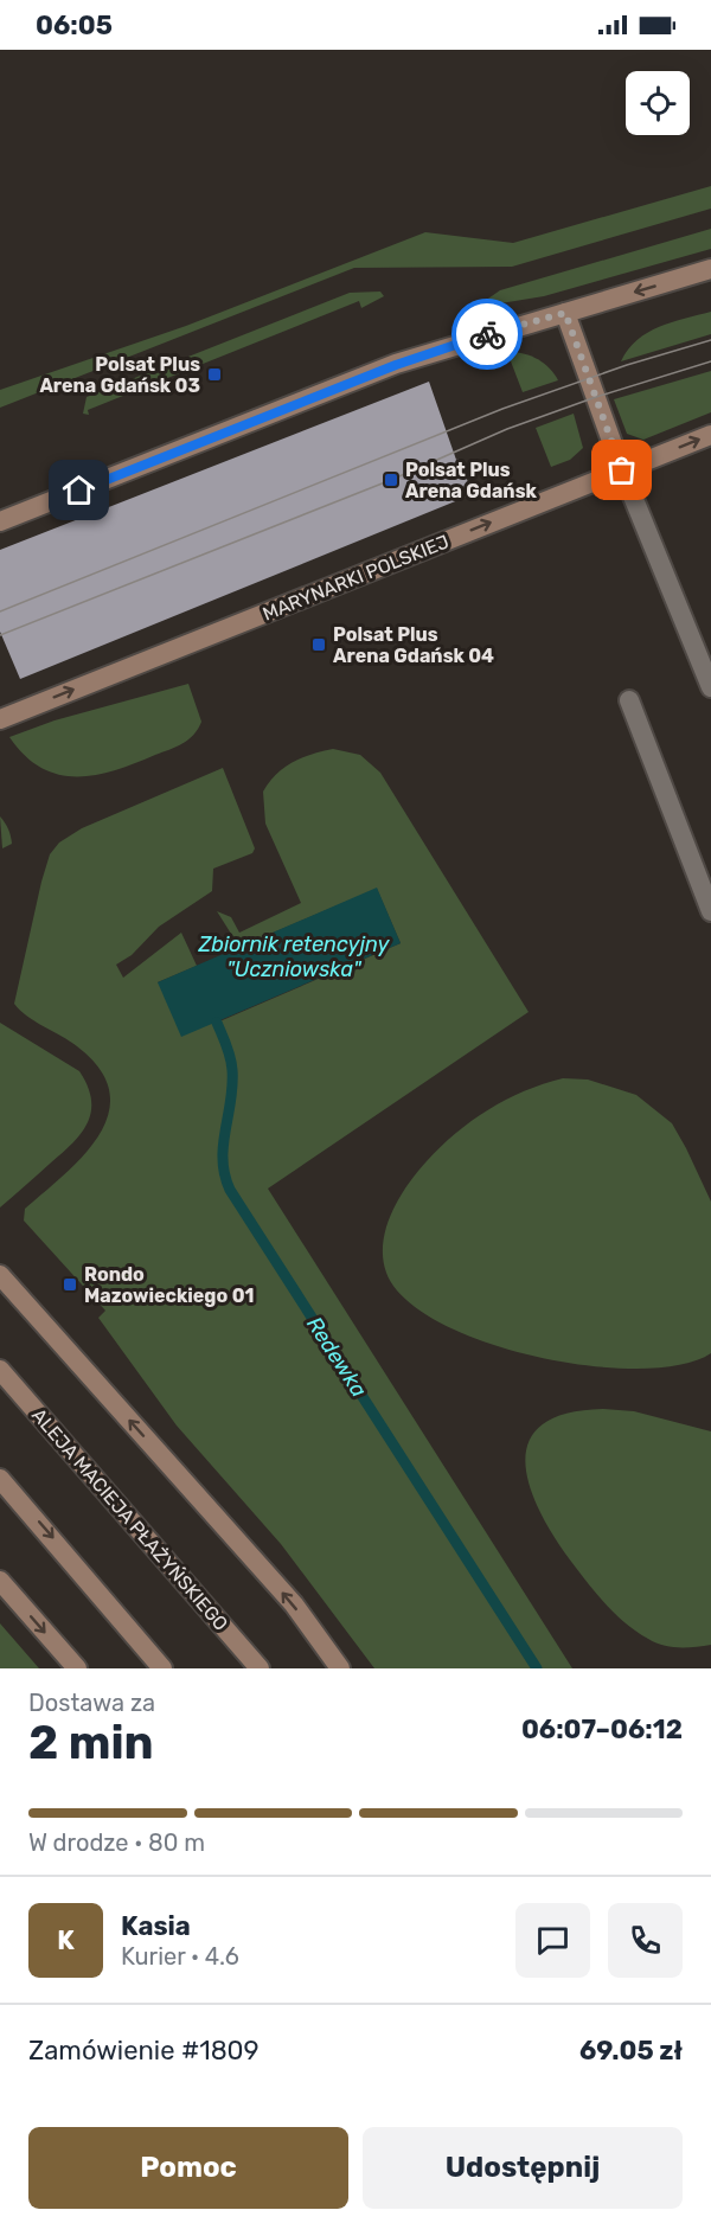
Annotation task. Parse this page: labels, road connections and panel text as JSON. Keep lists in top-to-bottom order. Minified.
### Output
{"streets":{"main road":["MARYNARKI POLSKIEJ","ALEJA MACIEJA PŁAŻYŃSKIEGO"]},"one_way":["MARYNARKI POLSKIEJ"],"water":["Zbiornik retencyjny \"Uczniowska\"","Redewka"],"places":{"transit":["Polsat Plus Arena Gdańsk 03","Polsat Plus Arena Gdańsk","Polsat Plus Arena Gdańsk 04","Rondo Mazowieckiego 01"]},"page":{"status":"06:05","heading":["2 min","Dostawa za","06:07–06:12"],"panel":["Kasia","Kurier · 4.6","Zamówienie #1809","69.05 zł"],"bar":"W drodze · 80 m","round":"K","buttons":["Pomoc","Udostępnij"]}}
